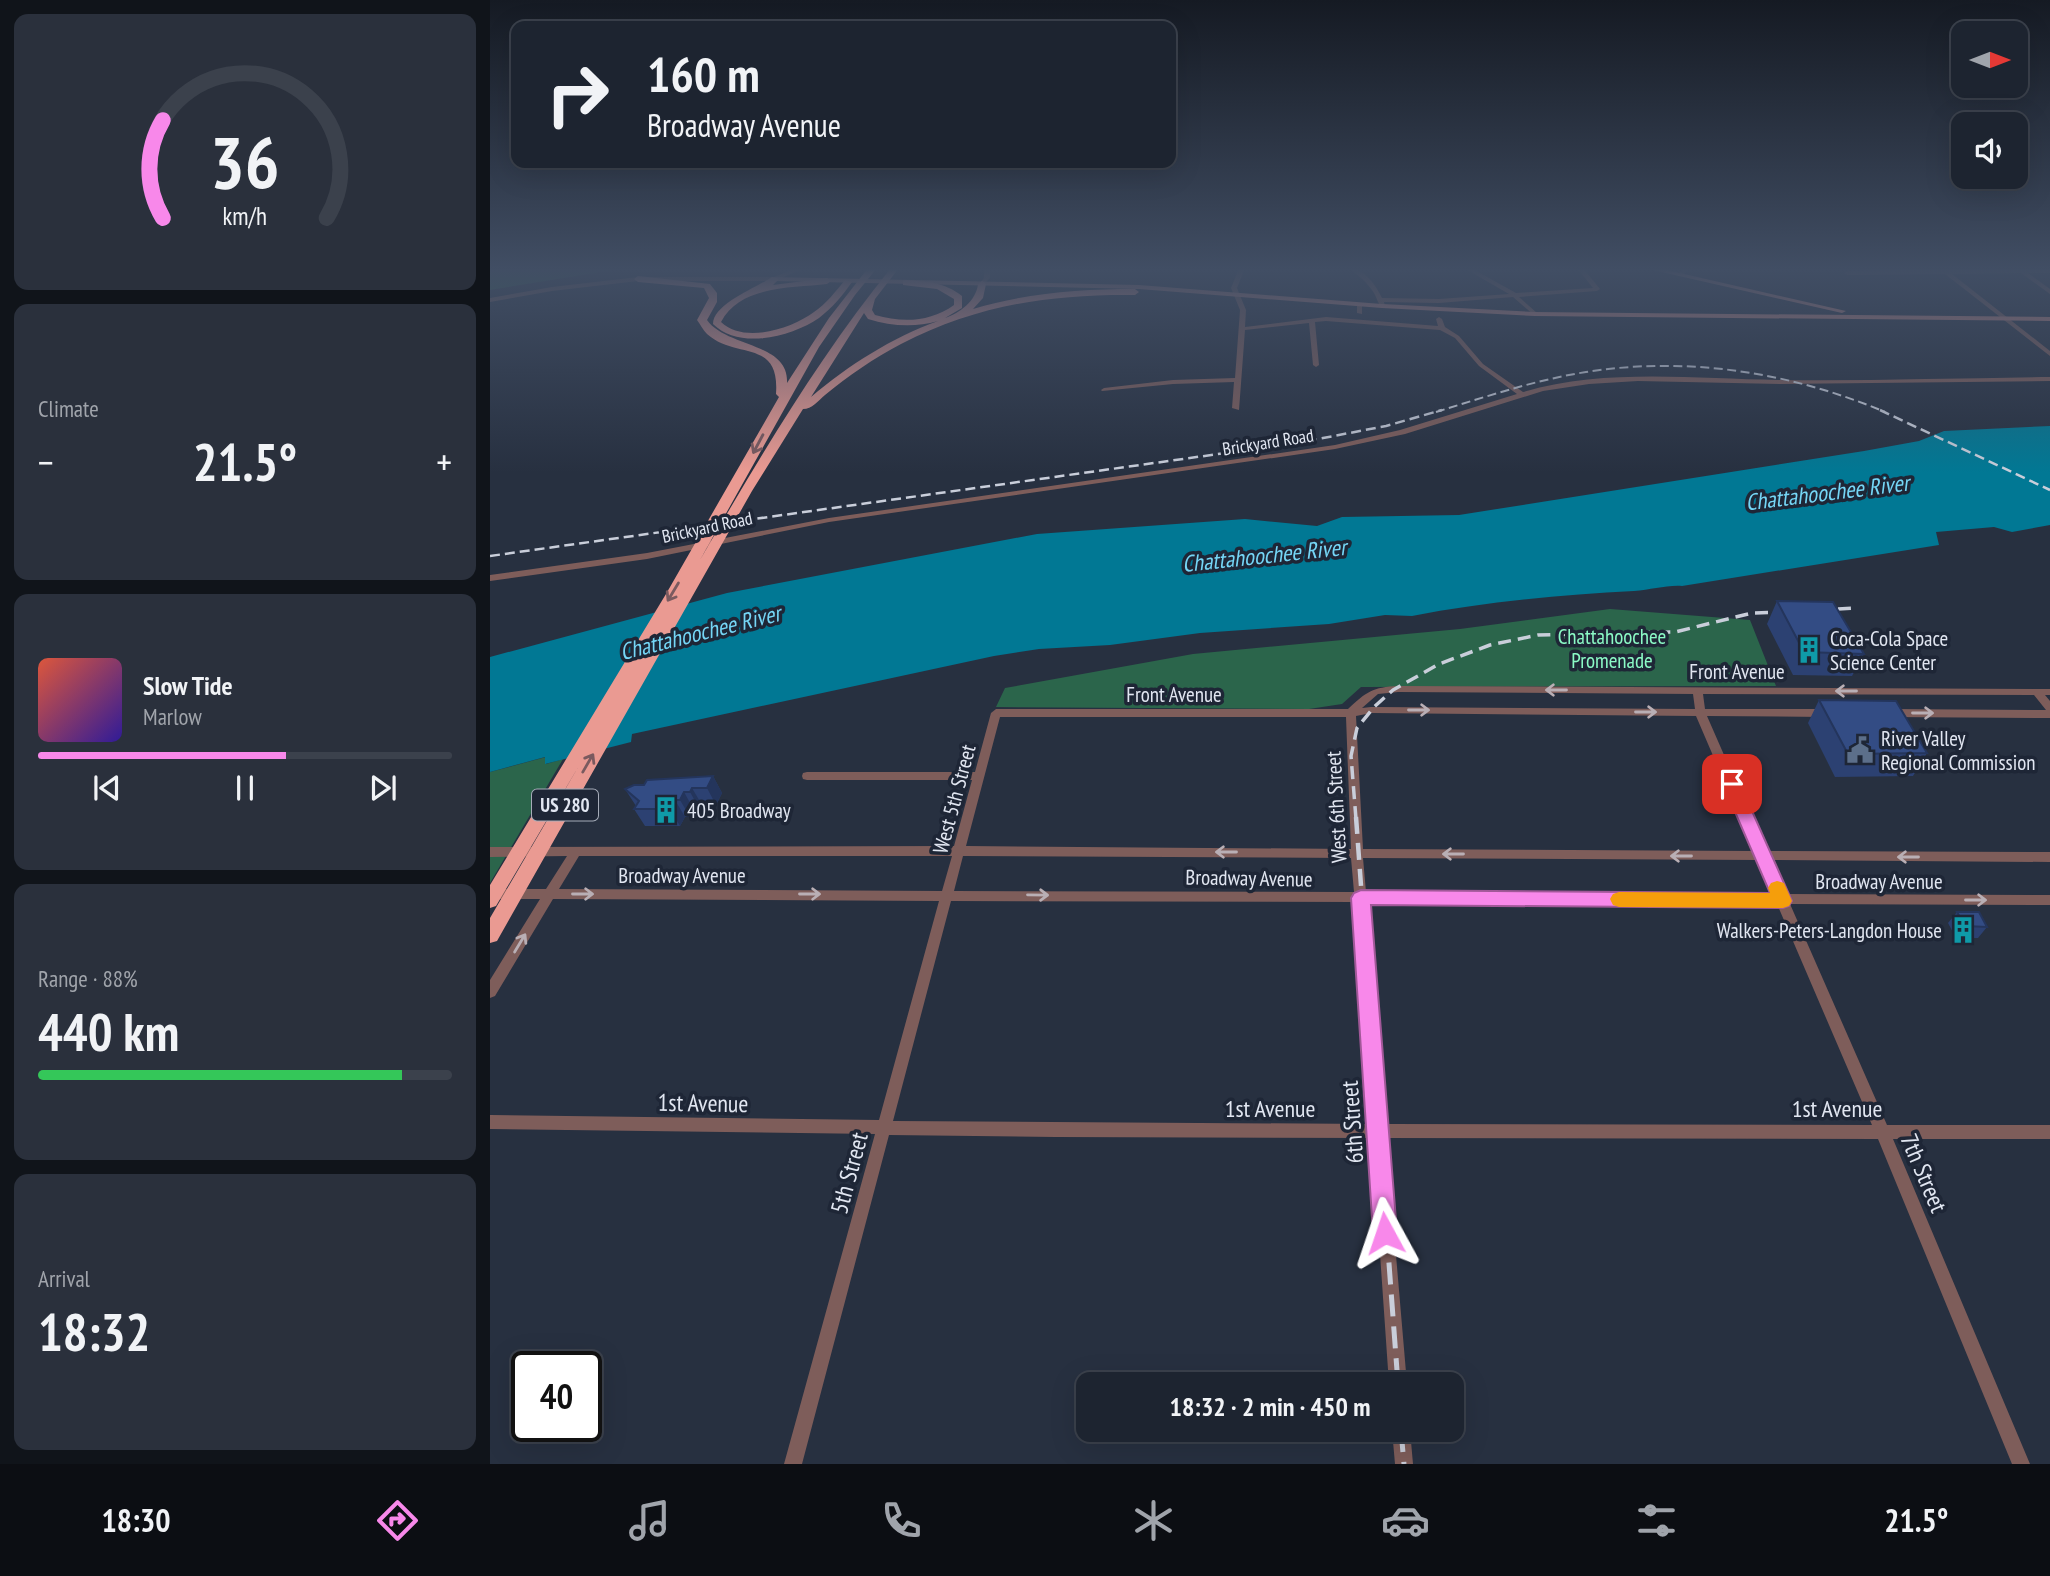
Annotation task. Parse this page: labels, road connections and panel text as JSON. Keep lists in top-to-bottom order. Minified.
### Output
{"streets":{"highway":["US 280"],"street":["Brickyard Road","Front Avenue","West 5th Street","West 6th Street","Broadway Avenue","1st Avenue","6th Street","5th Street","7th Street"]},"crossings":[["Front Avenue","West 5th Street"],["Front Avenue","West 6th Street"],["Front Avenue","7th Street"],["West 5th Street","Broadway Avenue"],["West 5th Street","5th Street"],["West 6th Street","Broadway Avenue"],["West 6th Street","6th Street"],["Broadway Avenue","6th Street"],["Broadway Avenue","5th Street"],["Broadway Avenue","7th Street"],["1st Avenue","6th Street"],["1st Avenue","5th Street"],["1st Avenue","7th Street"]],"water":["Chattahoochee River"],"parks":["Chattahoochee Promenade"],"places":{"building":["Coca-Cola Space Science Center","405 Broadway","Walkers-Peters-Langdon House"],"public building":["River Valley Regional Commission"]},"north":"right","page":{"turn":["160 m","Broadway Avenue"],"tile":["Climate",["Range · 88%","440 km"],["Arrival","18:32"]],"heat":["−","21.5°","+"],"song":["Slow Tide","Marlow"],"limit":"40","trip":"18:32 · 2 min · 450 m","tabs":["18:30","21.5°"],"gauge":["36","km/h"]}}
